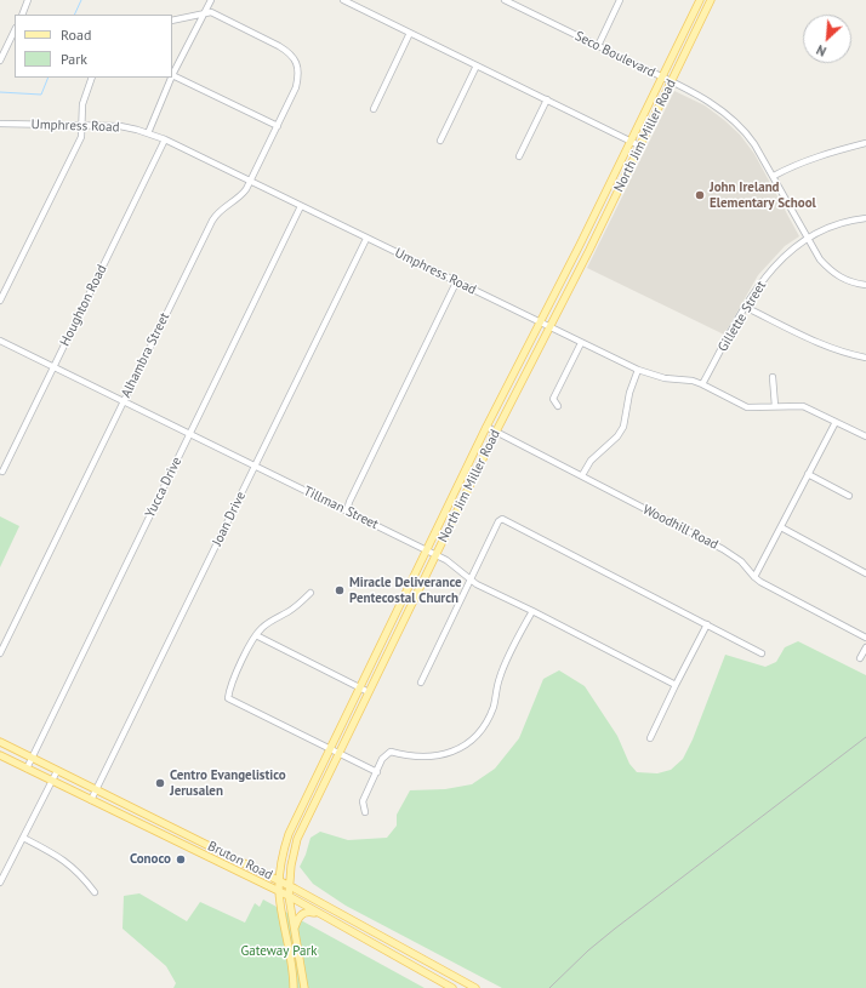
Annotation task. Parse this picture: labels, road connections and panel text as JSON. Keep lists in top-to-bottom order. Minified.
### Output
{"streets":{"main road":["North Jim Miller Road","Bruton Road"],"street":["Seco Boulevard","Umphress Road","Houghton Road","Gillette Street","Alhambra Street","Yucca Drive","Tillman Street","Joan Drive","Woodhill Road"]},"crossings":[["Seco Boulevard","North Jim Miller Road"],["Seco Boulevard","Gillette Street"],["Umphress Road","North Jim Miller Road"],["Umphress Road","Houghton Road"],["Umphress Road","Gillette Street"],["Umphress Road","Alhambra Street"],["Umphress Road","Yucca Drive"],["Umphress Road","Joan Drive"],["North Jim Miller Road","Tillman Street"],["North Jim Miller Road","Woodhill Road"],["North Jim Miller Road","Bruton Road"],["Houghton Road","Tillman Street"],["Alhambra Street","Tillman Street"],["Yucca Drive","Tillman Street"],["Yucca Drive","Bruton Road"],["Tillman Street","Joan Drive"],["Joan Drive","Bruton Road"]],"parks":["Gateway Park"],"places":["John Ireland Elementary School","Miracle Deliverance Pentecostal Church","Centro Evangelistico Jerusalen","Conoco"],"legend":["Road","Park"],"north":"bottom left"}
